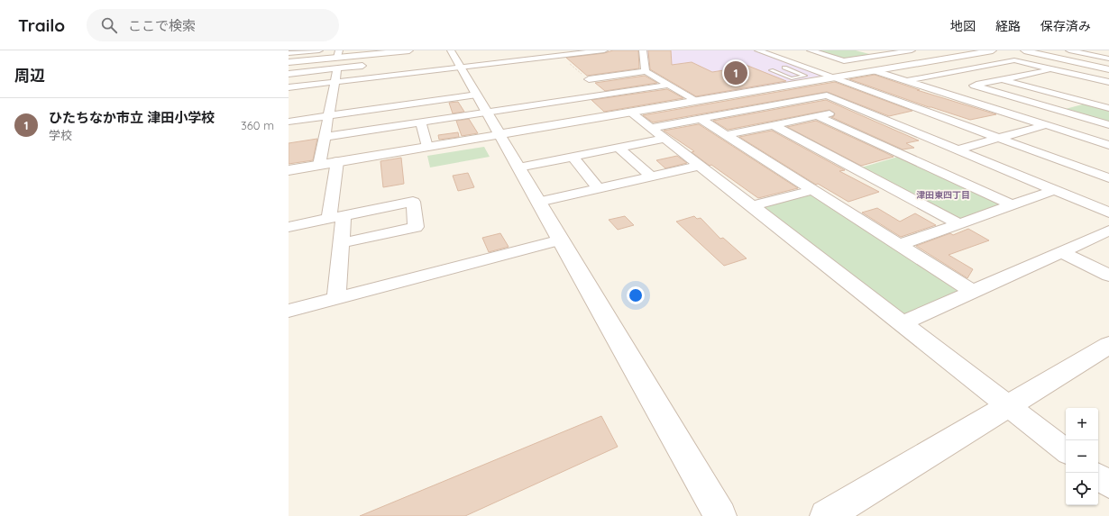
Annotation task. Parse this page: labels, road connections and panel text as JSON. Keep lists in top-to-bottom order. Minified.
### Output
{"districts":["津田東四丁目"],"page":{"header":"Trailo","search":"ここで検索","nav":["地図","経路","保存済み"],"heading":"周辺","pins":"1","list":[{"mark":"1","name":"ひたちなか市立 津田小学校","note":"学校","value":"360 m"}],"map_buttons":["+","−"]}}
